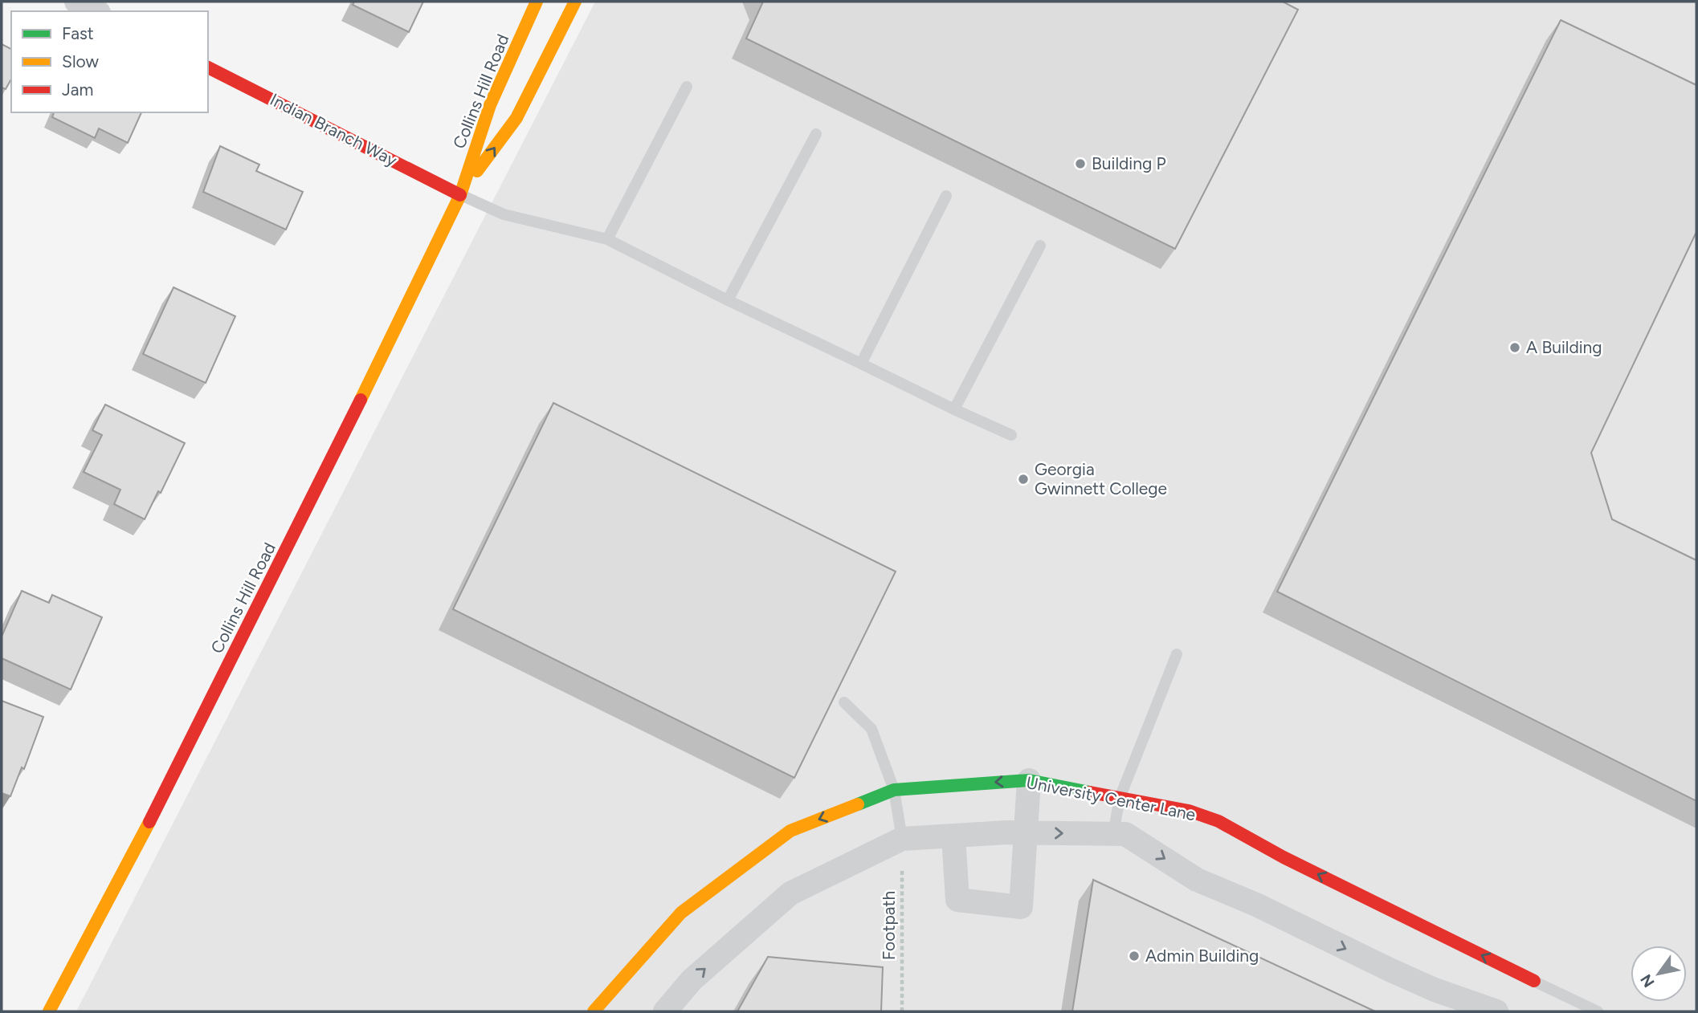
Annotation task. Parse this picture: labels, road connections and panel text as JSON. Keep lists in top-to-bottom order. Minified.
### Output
{"streets":{"street":["Collins Hill Road","Indian Branch Way","University Center Lane"],"path":["Footpath"]},"crossings":[["Collins Hill Road","Indian Branch Way"],["University Center Lane","Footpath"]],"places":["Building P","A Building","Georgia Gwinnett College","Admin Building"],"legend":["Fast","Slow","Jam"],"north":"bottom left"}
